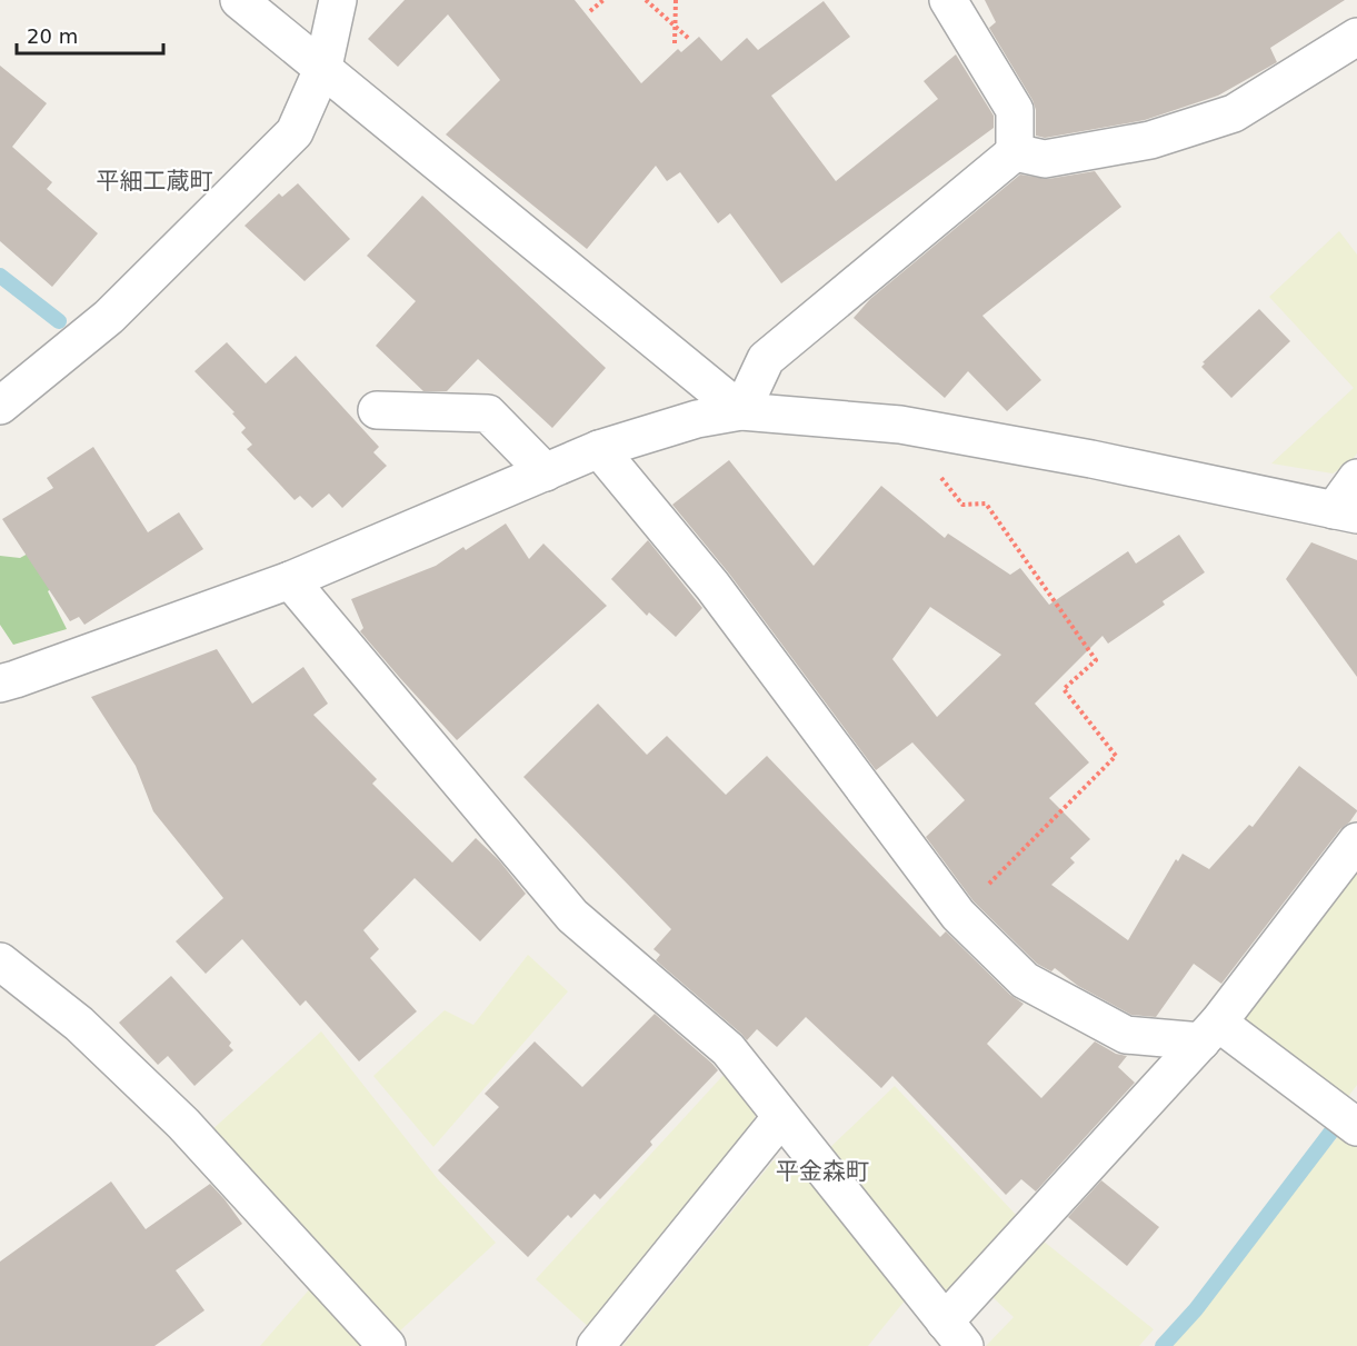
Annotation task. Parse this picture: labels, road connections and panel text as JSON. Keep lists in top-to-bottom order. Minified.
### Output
{"districts":["平細工蔵町","平金森町"],"scale_bar":"20 m"}
